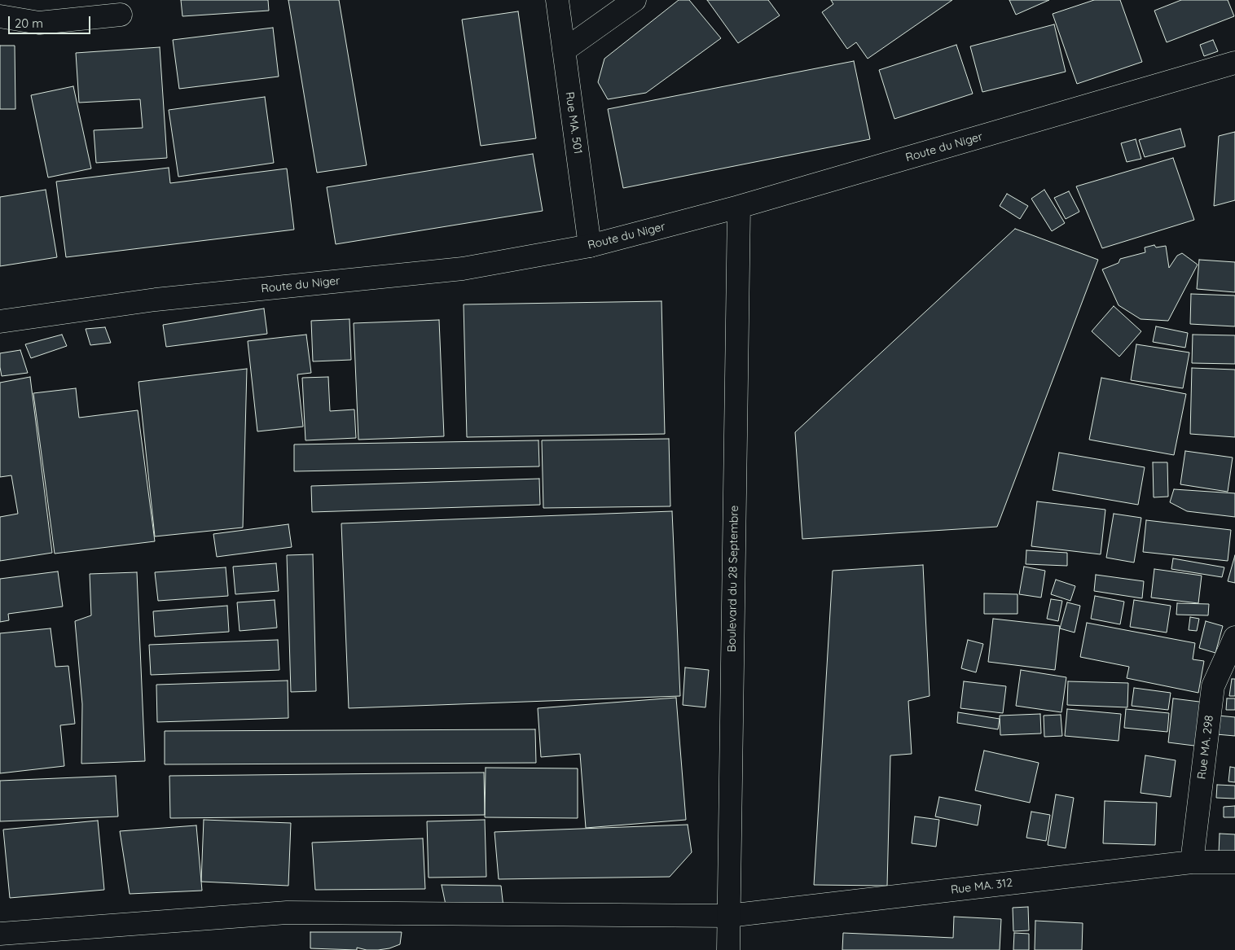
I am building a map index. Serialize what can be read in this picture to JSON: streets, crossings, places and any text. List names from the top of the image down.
{
  "streets": {
    "main road": [
      "Rue MA. 501",
      "Route du Niger",
      "Boulevard du 28 Septembre",
      "Rue MA. 298",
      "Rue MA. 312"
    ]
  },
  "crossings": [
    ["Rue MA. 501", "Route du Niger"],
    ["Route du Niger", "Boulevard du 28 Septembre"],
    ["Boulevard du 28 Septembre", "Rue MA. 312"],
    ["Rue MA. 298", "Rue MA. 312"]
  ],
  "scale_bar": "20 m"
}
